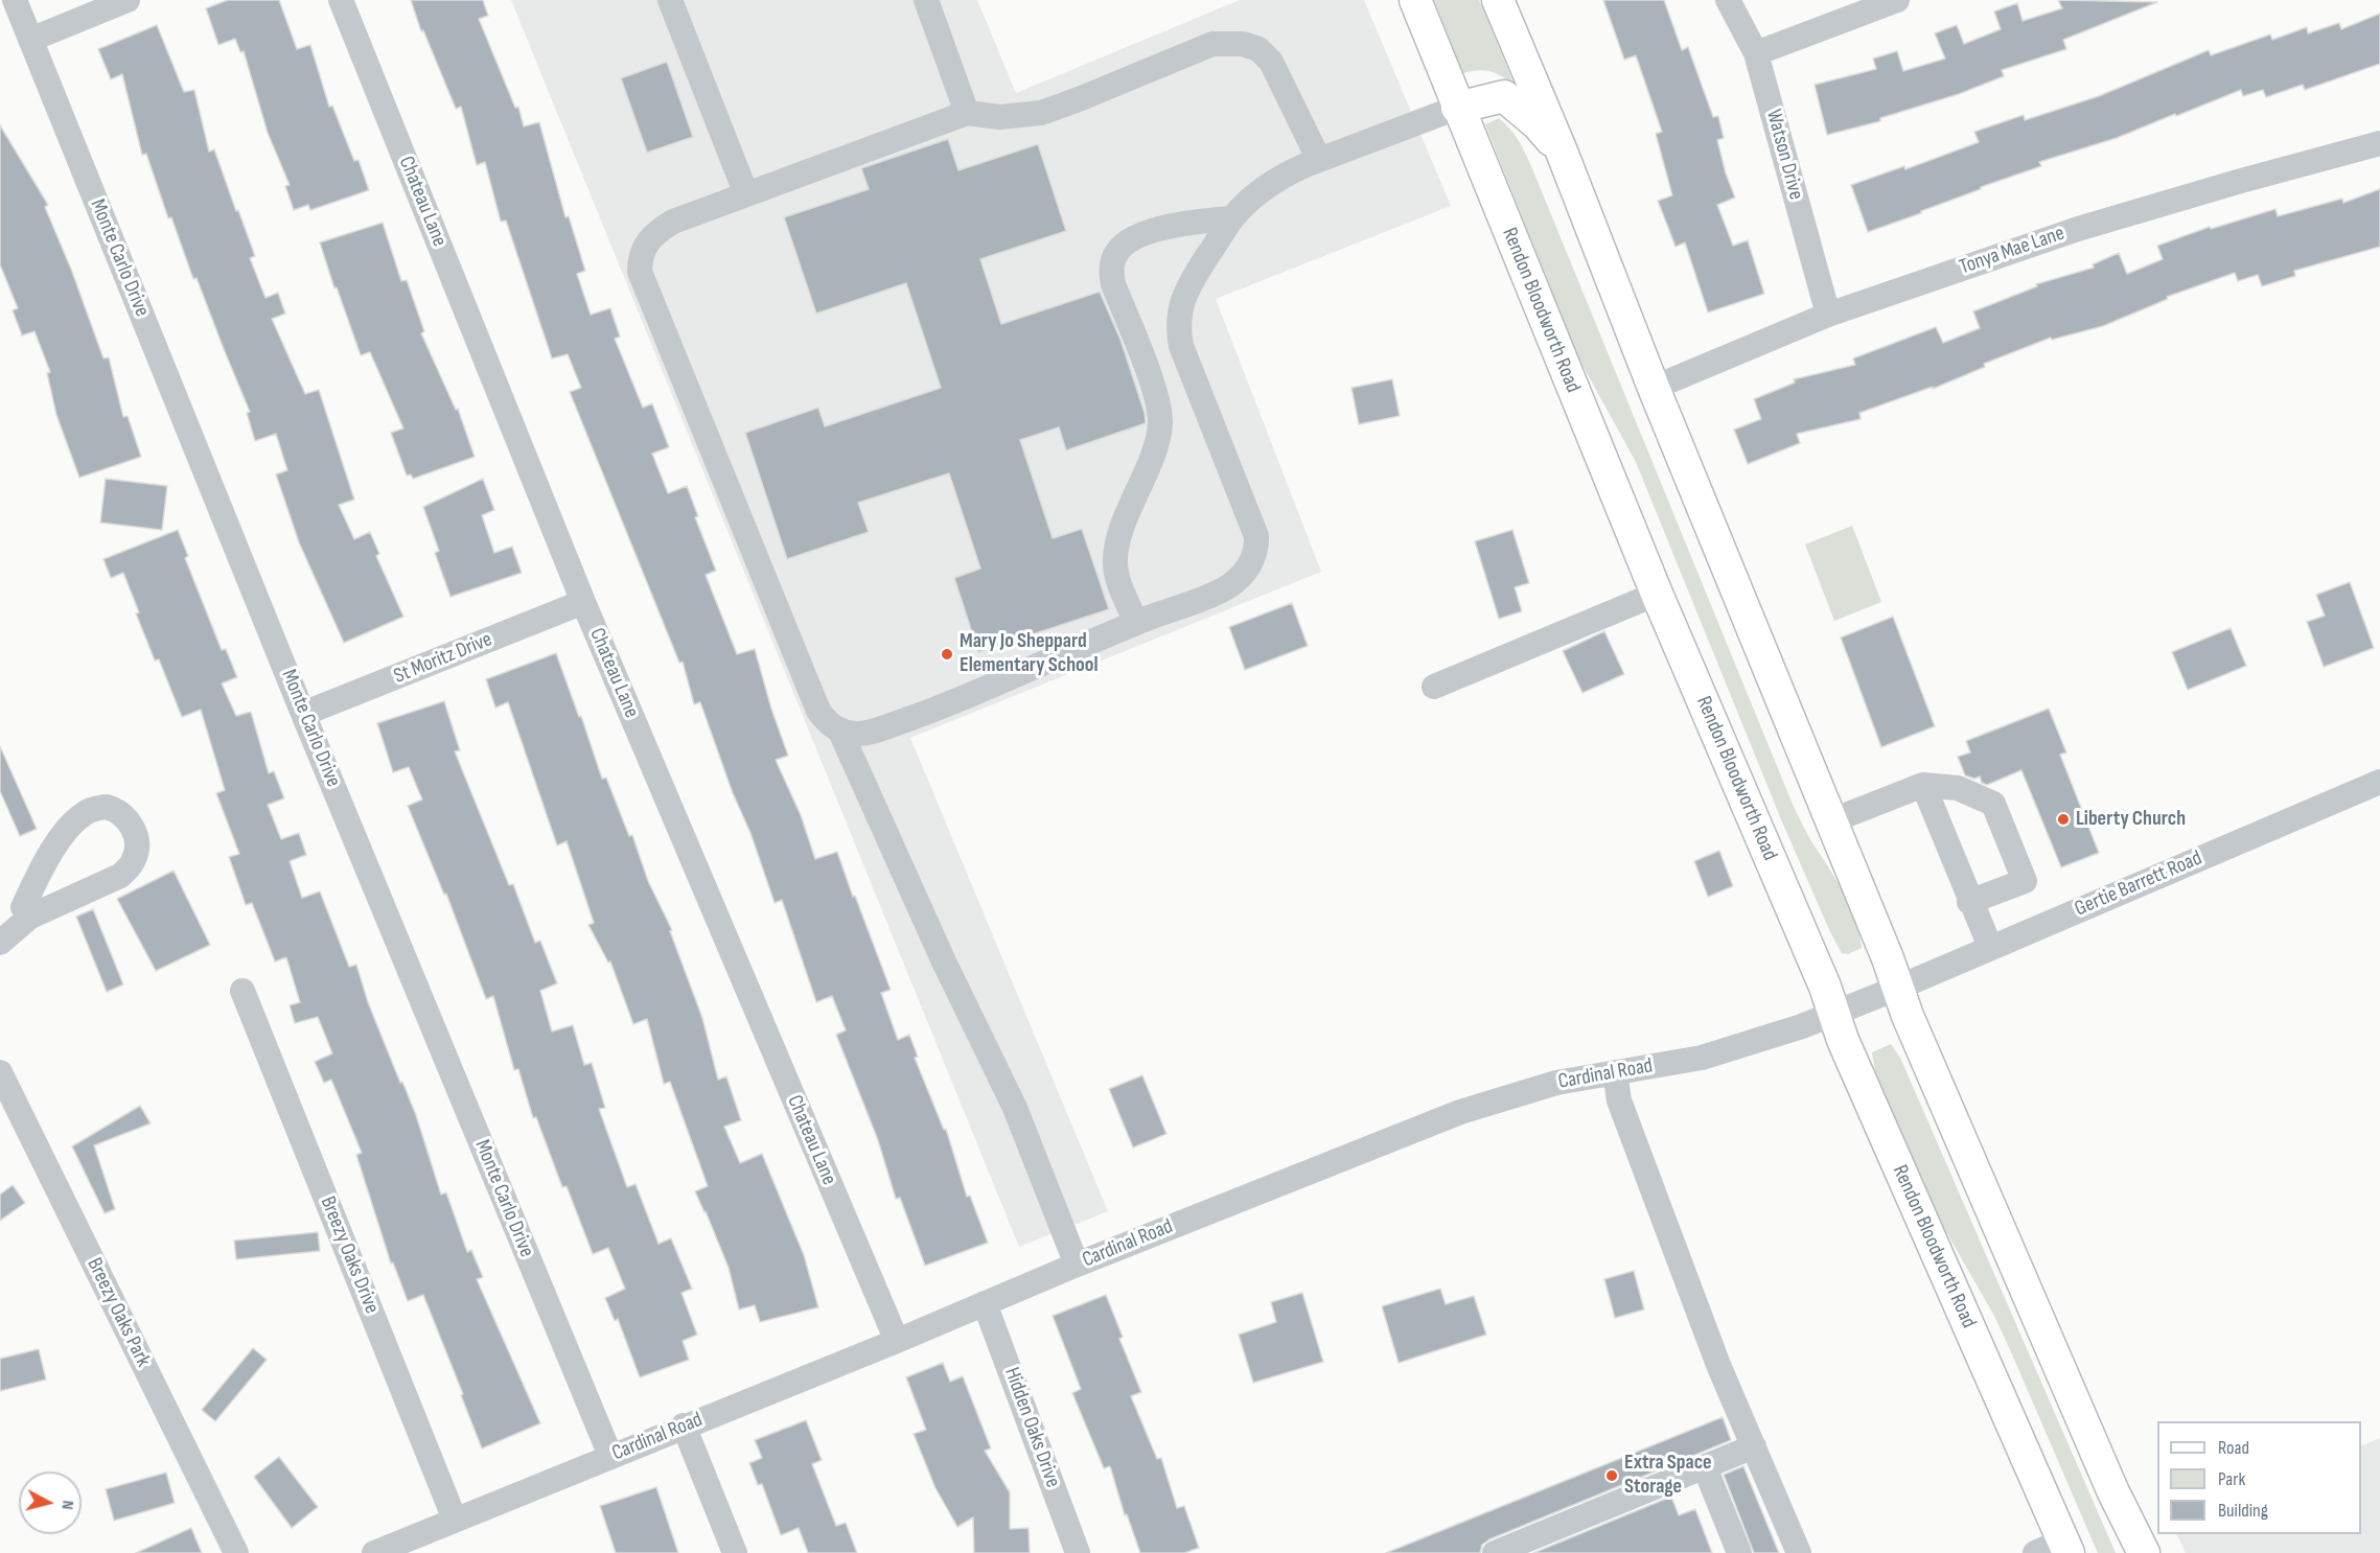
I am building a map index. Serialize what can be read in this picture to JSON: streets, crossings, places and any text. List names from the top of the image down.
{
  "streets": {
    "main road": ["Rendon Bloodworth Road"],
    "street": [
      "Watson Drive",
      "Chateau Lane",
      "Tonya Mae Lane",
      "Monte Carlo Drive",
      "St Moritz Drive",
      "Gertie Barrett Road",
      "Cardinal Road",
      "Breezy Oaks Drive",
      "Breezy Oaks Park",
      "Hidden Oaks Drive"
    ]
  },
  "crossings": [
    ["Watson Drive", "Tonya Mae Lane"],
    ["Chateau Lane", "St Moritz Drive"],
    ["Chateau Lane", "Cardinal Road"],
    ["Monte Carlo Drive", "St Moritz Drive"],
    ["Monte Carlo Drive", "Cardinal Road"],
    ["Rendon Bloodworth Road", "Cardinal Road"],
    ["Gertie Barrett Road", "Cardinal Road"],
    ["Cardinal Road", "Breezy Oaks Drive"],
    ["Cardinal Road", "Hidden Oaks Drive"]
  ],
  "places": ["Mary Jo Sheppard Elementary School", "Liberty Church", "Extra Space Storage"],
  "legend": ["Road", "Park", "Building"],
  "north": "right"
}
